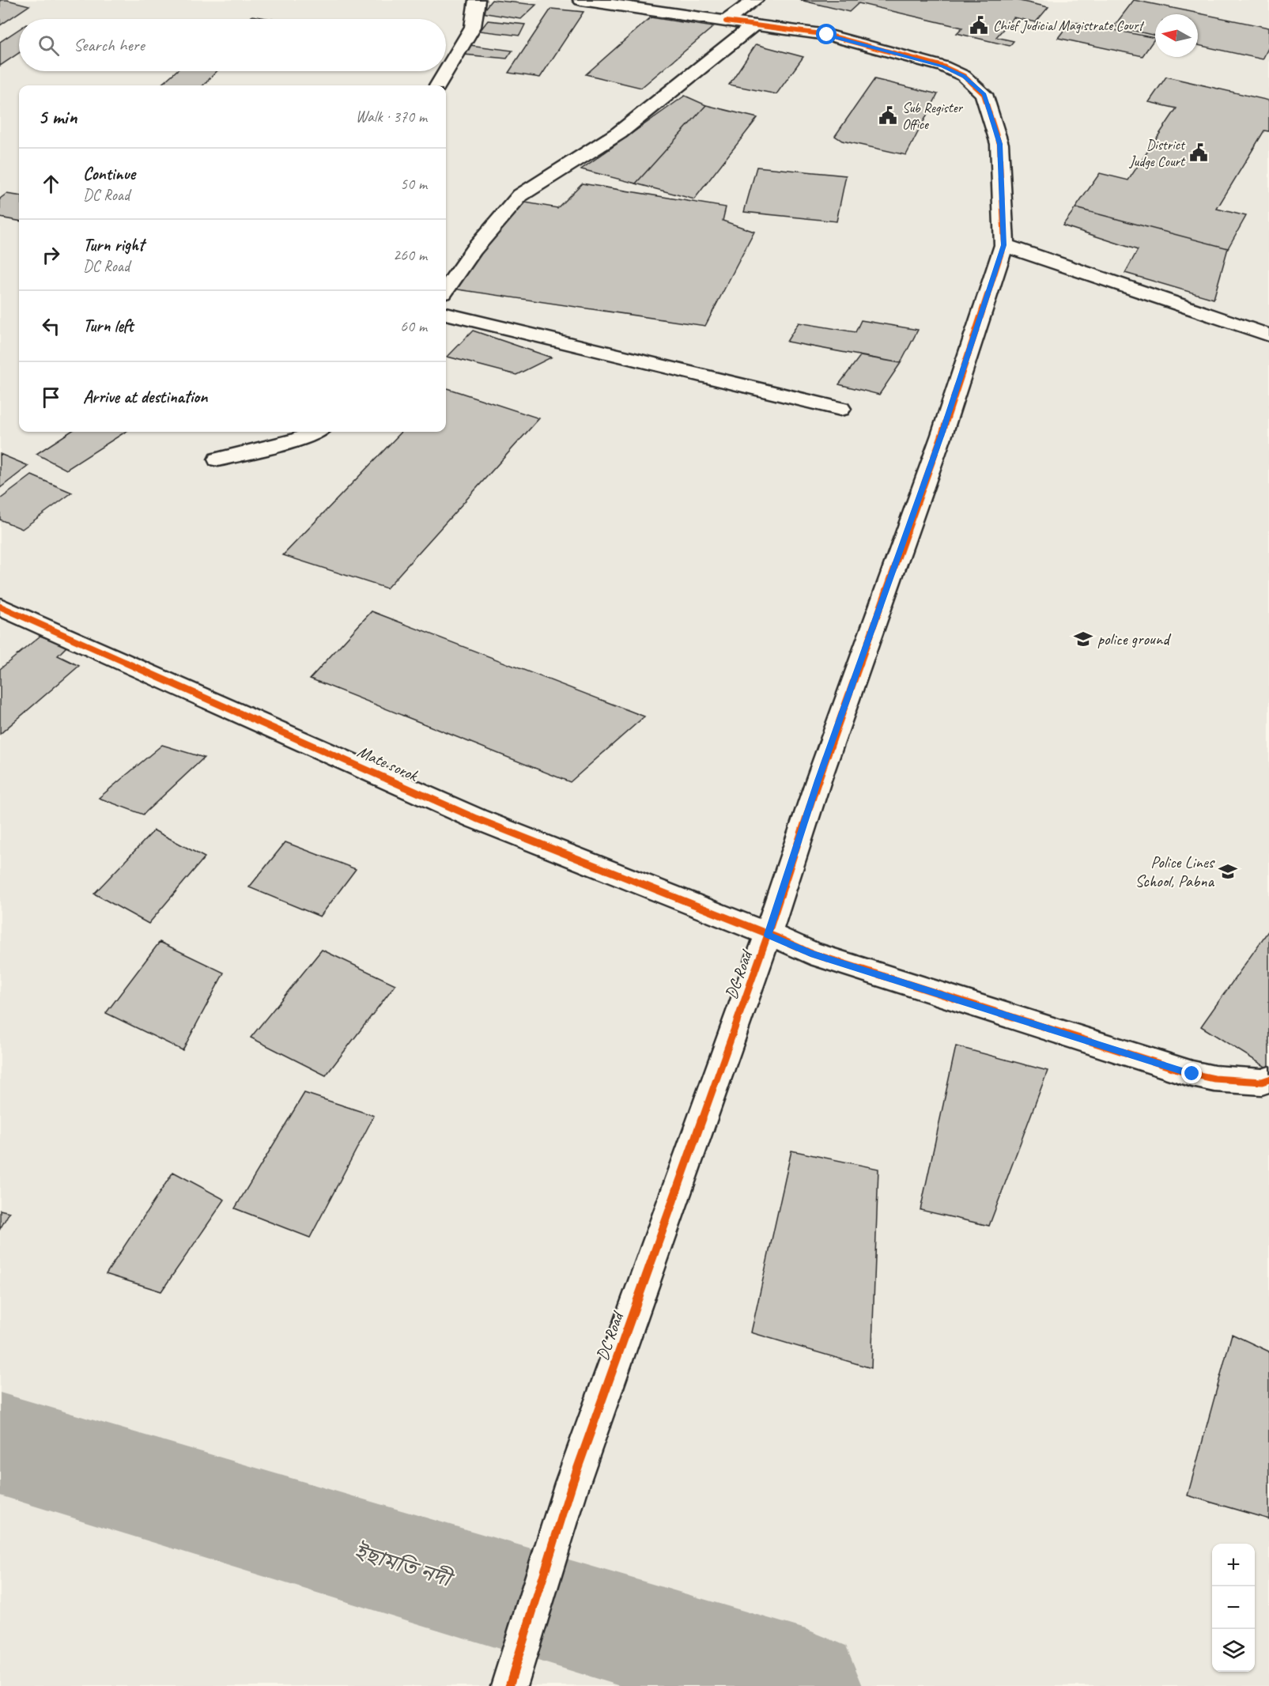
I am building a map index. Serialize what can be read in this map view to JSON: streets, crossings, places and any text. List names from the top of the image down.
{
  "streets": {
    "main road": ["Mate sorok", "DC Road"]
  },
  "crossings": [
    ["Mate sorok", "DC Road"]
  ],
  "water": ["ইছামতি নদী"],
  "places": {
    "public building": ["Chief Judicial Magistrate Court", "Sub Register Office", "District Judge Court"],
    "school or university": ["police ground", "Police Lines School, Pabna"]
  },
  "north": "left",
  "page": {
    "search": "Search here",
    "heading": ["5 min", "Walk · 370 m"],
    "list": [
      ["Continue", "DC Road", "50 m"],
      ["Turn right", "DC Road", "260 m"],
      ["Turn left", "60 m"],
      "Arrive at destination"
    ],
    "map_buttons": ["+", "−"]
  }
}
